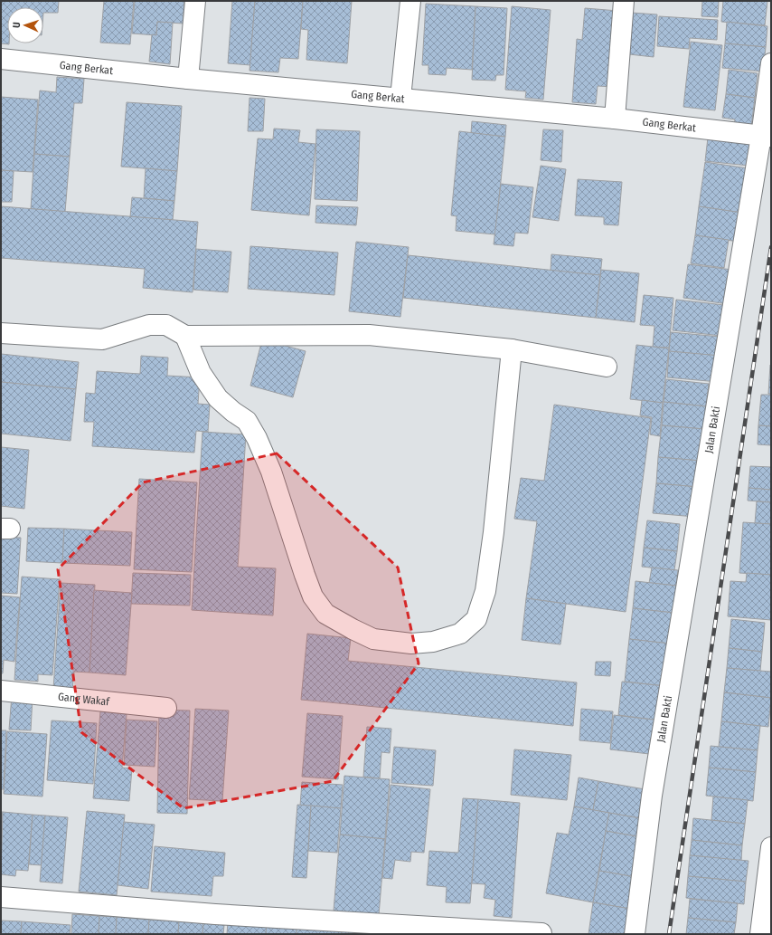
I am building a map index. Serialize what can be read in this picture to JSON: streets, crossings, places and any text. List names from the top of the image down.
{
  "streets": {
    "street": ["Gang Berkat", "Jalan Bakti", "Gang Wakaf"]
  },
  "crossings": [
    ["Gang Berkat", "Jalan Bakti"]
  ],
  "north": "left"
}
